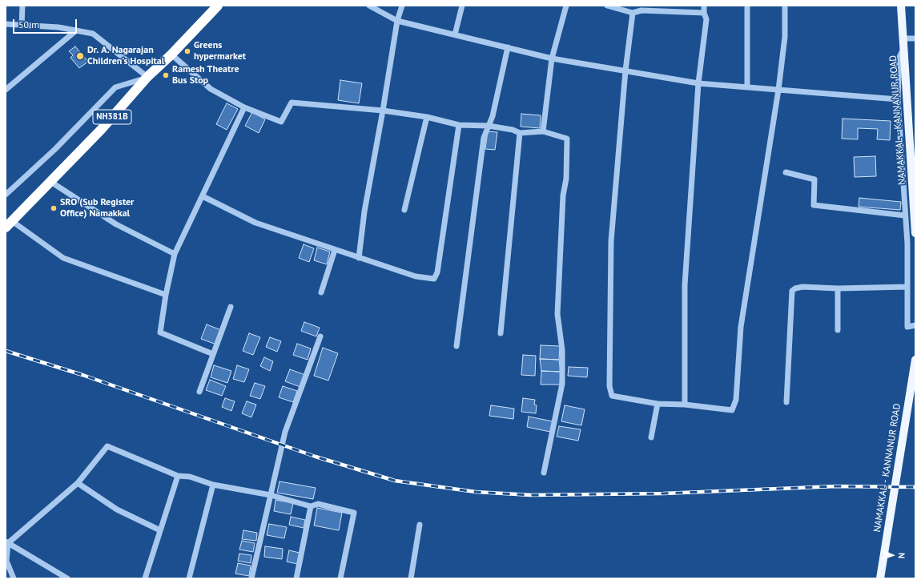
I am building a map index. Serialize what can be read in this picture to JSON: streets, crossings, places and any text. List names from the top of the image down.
{
  "streets": {
    "highway": ["NH381B"],
    "main road": ["NAMAKKAL - KANNANUR ROAD"]
  },
  "places": [
    "Greens hypermarket",
    "Dr. A. Nagarajan Children's Hospital",
    "Ramesh Theatre Bus Stop",
    "SRO (Sub Register Office) Namakkal"
  ],
  "scale_bar": "50 m",
  "north": "right"
}
